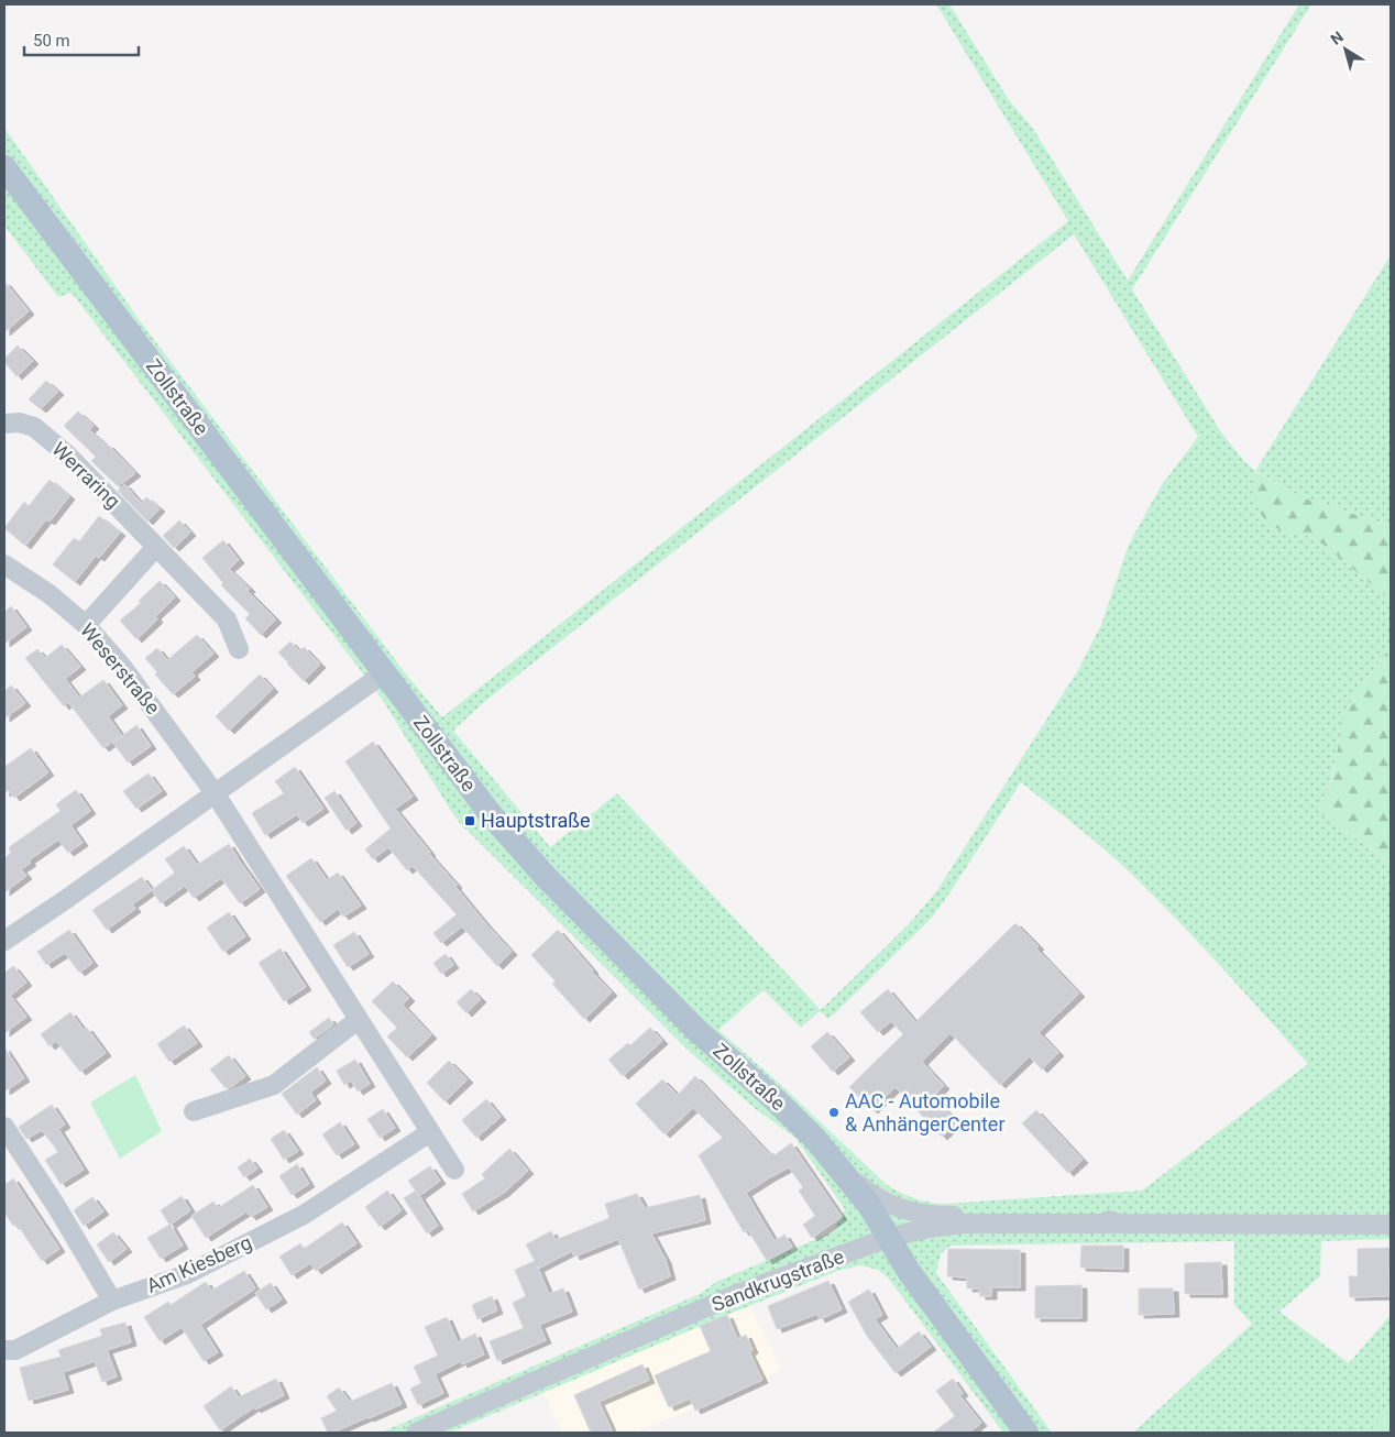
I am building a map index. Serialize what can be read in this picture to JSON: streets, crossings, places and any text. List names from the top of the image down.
{
  "streets": {
    "main road": ["Zollstraße"],
    "street": [
      "Werraring",
      "Weserstraße",
      "Am Kiesberg",
      "Sandkrugstraße"
    ]
  },
  "crossings": [
    ["Zollstraße", "Sandkrugstraße"]
  ],
  "places": {
    "transit": ["Hauptstraße"],
    "other": ["AAC - Automobile & AnhängerCenter"]
  },
  "scale_bar": "50 m",
  "north": "top left"
}
